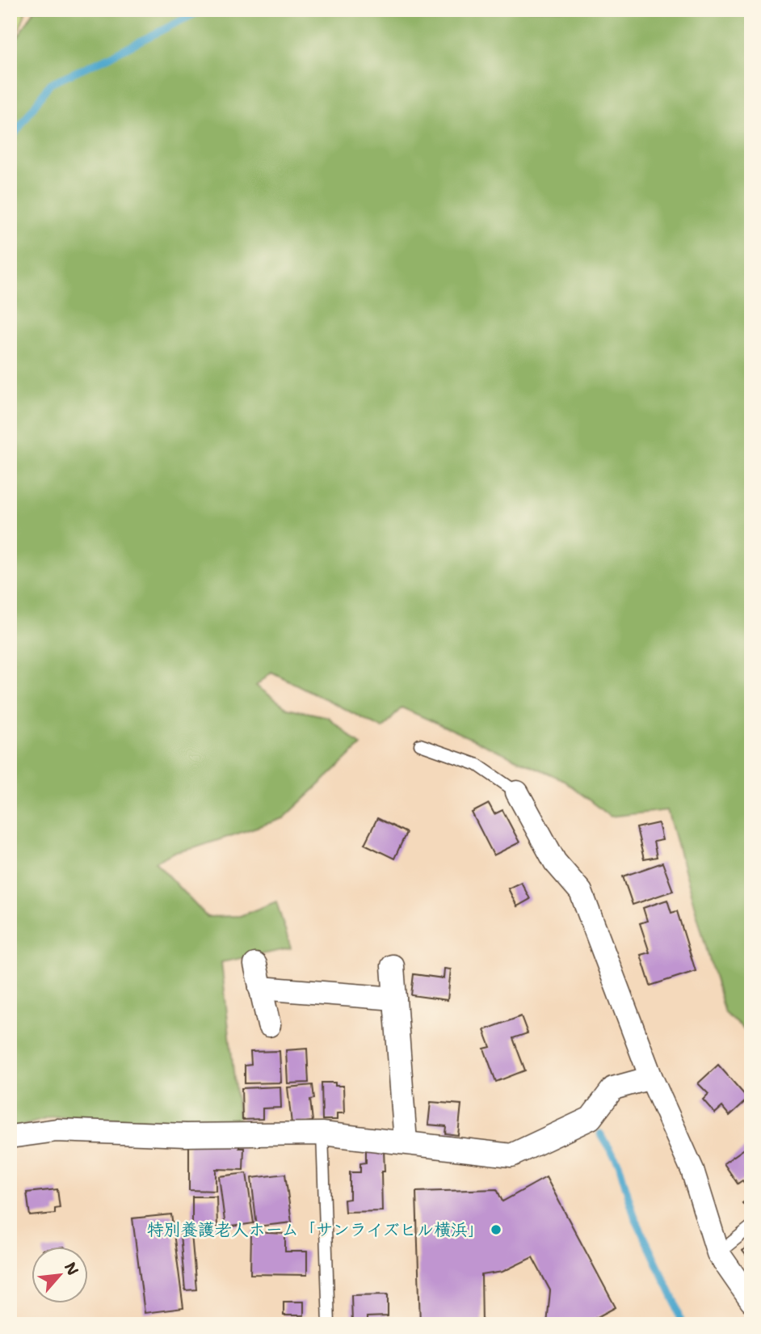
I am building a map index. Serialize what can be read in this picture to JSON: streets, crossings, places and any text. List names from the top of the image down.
{
  "places": ["特別養護老人ホーム「サンライズヒル横浜」"],
  "north": "top right"
}
